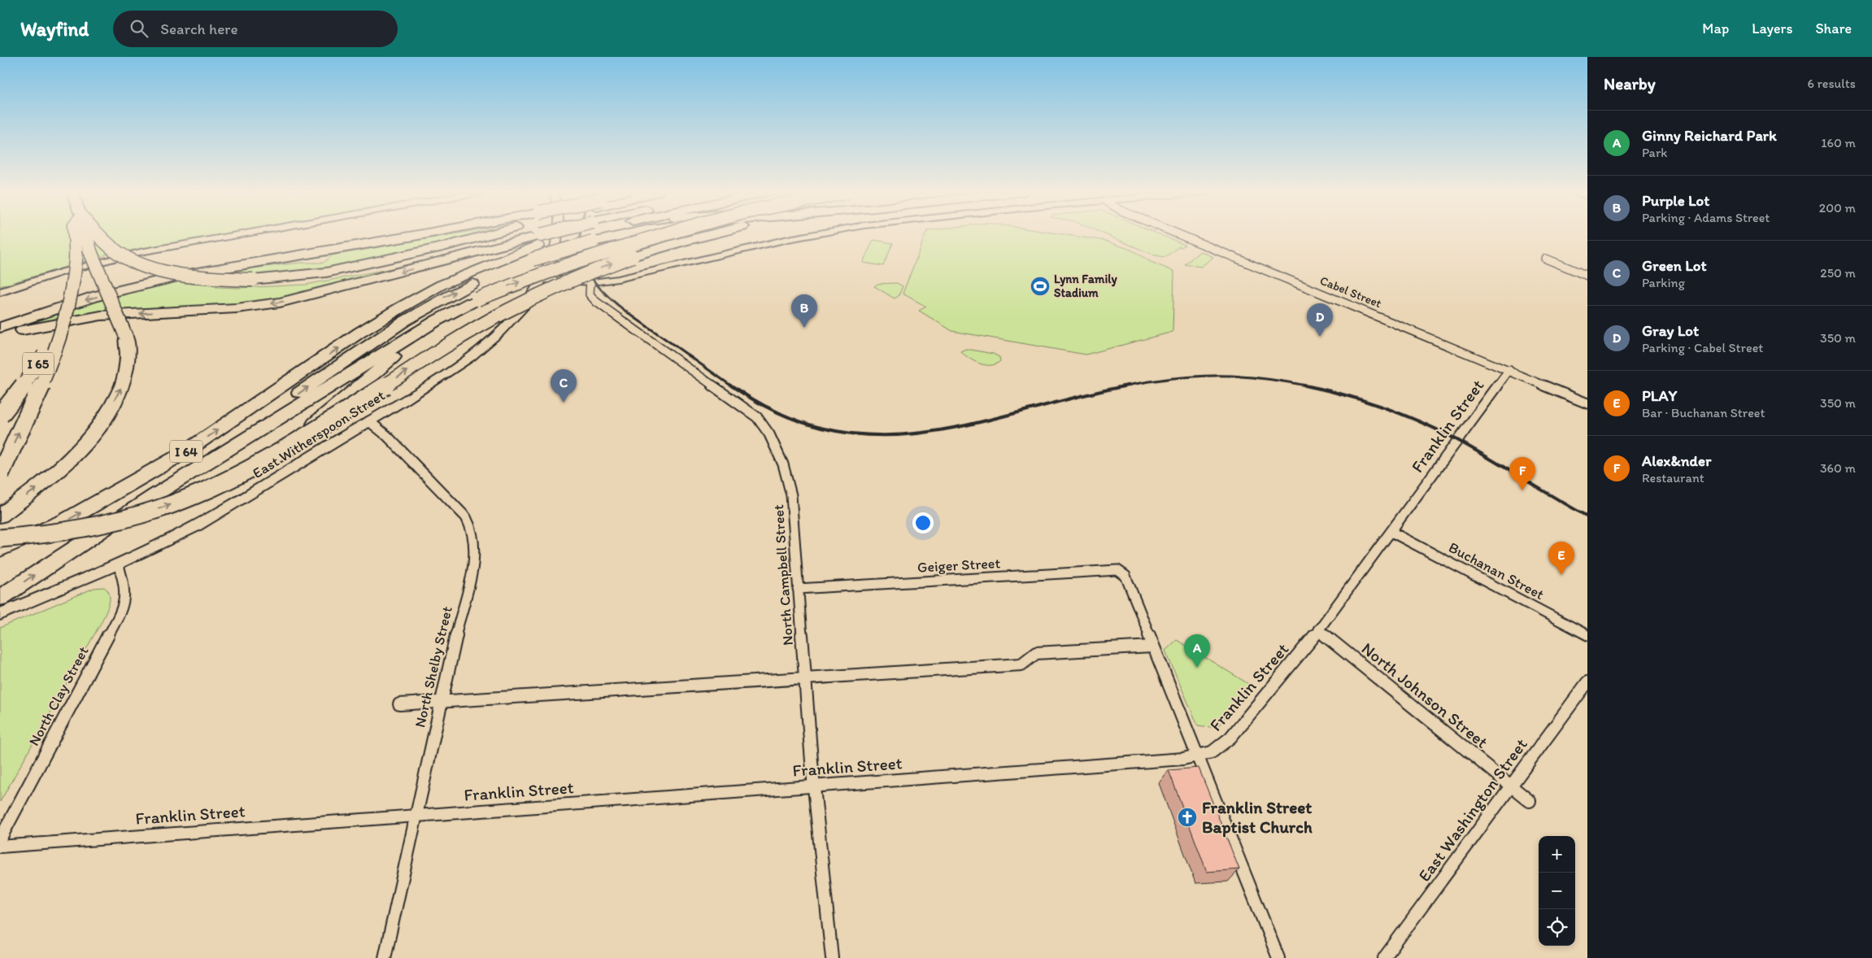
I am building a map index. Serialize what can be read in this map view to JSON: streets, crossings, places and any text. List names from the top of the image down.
{
  "streets": {
    "highway": ["I 65", "I 64"],
    "street": [
      "Cabel Street",
      "Franklin Street",
      "East Witherspoon Street",
      "Geiger Street",
      "Buchanan Street",
      "North Campbell Street",
      "North Shelby Street",
      "North Johnson Street",
      "North Clay Street",
      "East Washington Street"
    ]
  },
  "crossings": [
    ["Cabel Street", "Franklin Street"],
    ["Franklin Street", "Buchanan Street"],
    ["Franklin Street", "North Campbell Street"],
    ["Franklin Street", "North Shelby Street"],
    ["Franklin Street", "North Johnson Street"],
    ["East Witherspoon Street", "North Shelby Street"],
    ["East Witherspoon Street", "North Clay Street"],
    ["Geiger Street", "North Campbell Street"],
    ["North Johnson Street", "East Washington Street"]
  ],
  "places": {
    "sports": ["Lynn Family Stadium"],
    "church": ["Franklin Street Baptist Church"]
  },
  "page": {
    "header": "Wayfind",
    "search": "Search here",
    "nav": ["Map", "Layers", "Share"],
    "heading": ["Nearby", "6 results"],
    "list": [
      {
        "mark": "A",
        "name": "Ginny Reichard Park",
        "note": "Park",
        "value": "160 m"
      },
      {
        "mark": "B",
        "name": "Purple Lot",
        "note": "Parking · Adams Street",
        "value": "200 m"
      },
      {
        "mark": "C",
        "name": "Green Lot",
        "note": "Parking",
        "value": "250 m"
      },
      {
        "mark": "D",
        "name": "Gray Lot",
        "note": "Parking · Cabel Street",
        "value": "350 m"
      },
      {
        "mark": "E",
        "name": "PLAY",
        "note": "Bar · Buchanan Street",
        "value": "350 m"
      },
      {
        "mark": "F",
        "name": "Alex&nder",
        "note": "Restaurant",
        "value": "360 m"
      }
    ],
    "pins": [
      "B",
      "D",
      "C",
      "F",
      "E",
      "A"
    ],
    "map_buttons": ["+", "−"]
  }
}
